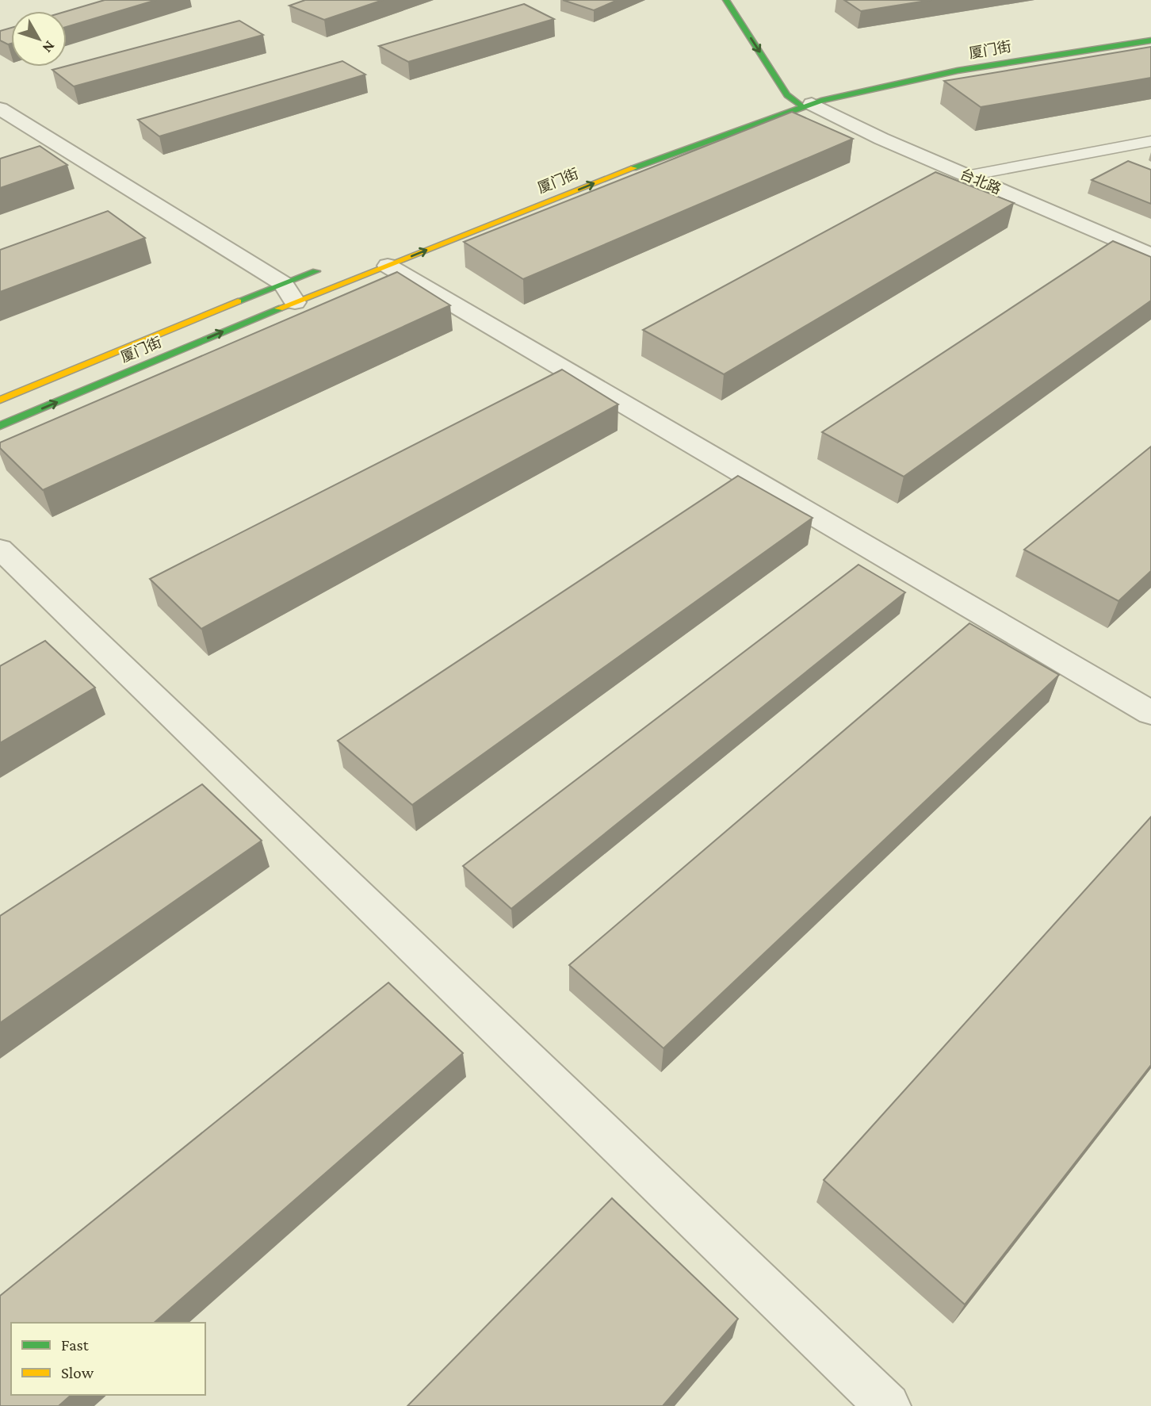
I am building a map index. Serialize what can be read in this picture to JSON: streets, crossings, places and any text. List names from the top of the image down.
{
  "streets": {
    "main road": ["厦门街"],
    "street": ["台北路"]
  },
  "crossings": [
    ["厦门街", "台北路"]
  ],
  "legend": ["Fast", "Slow"],
  "north": "bottom right"
}
